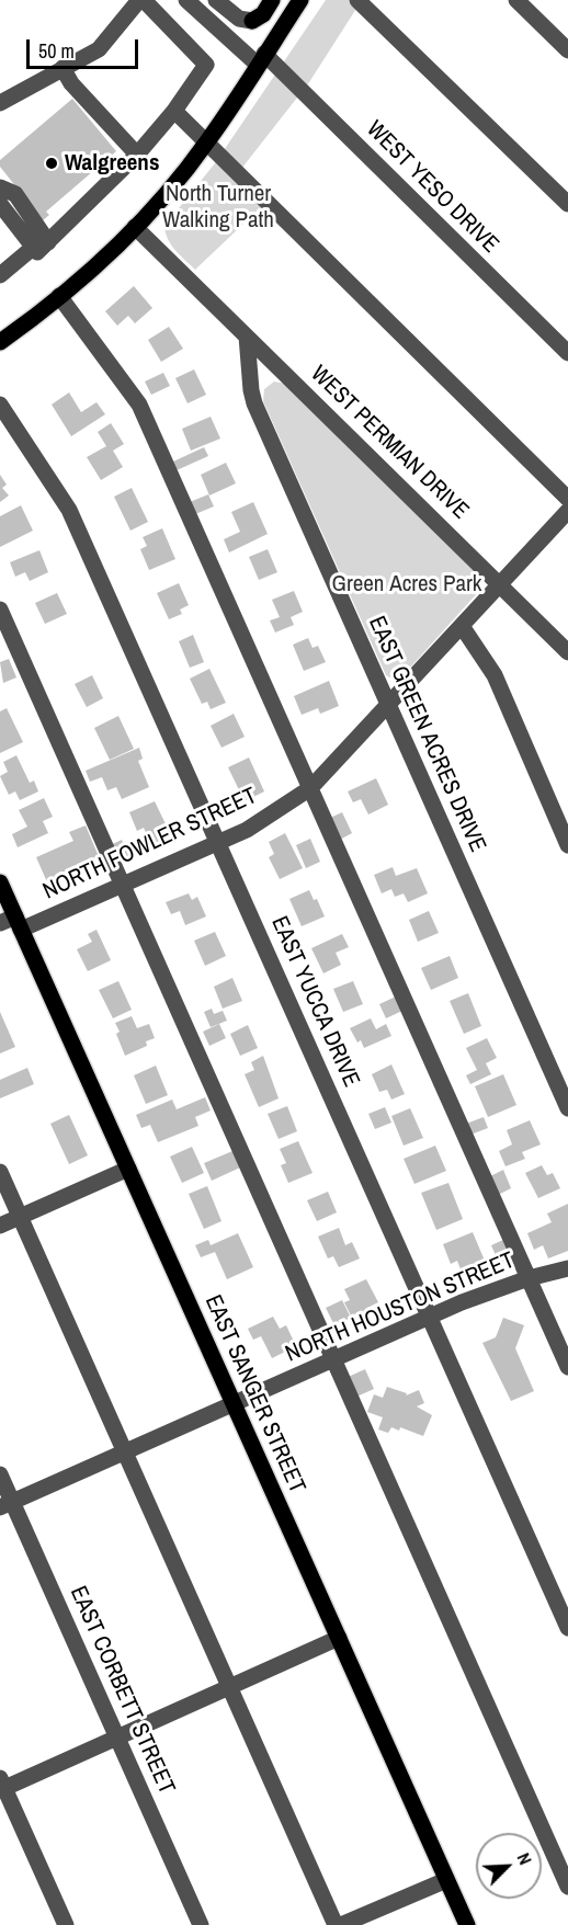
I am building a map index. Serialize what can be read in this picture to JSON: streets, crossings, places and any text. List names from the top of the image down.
{
  "streets": {
    "main road": ["EAST SANGER STREET"],
    "street": [
      "WEST YESO DRIVE",
      "WEST PERMIAN DRIVE",
      "EAST GREEN ACRES DRIVE",
      "NORTH FOWLER STREET",
      "EAST YUCCA DRIVE",
      "NORTH HOUSTON STREET",
      "EAST CORBETT STREET"
    ]
  },
  "crossings": [
    ["WEST PERMIAN DRIVE", "EAST GREEN ACRES DRIVE"],
    ["WEST PERMIAN DRIVE", "NORTH FOWLER STREET"],
    ["EAST GREEN ACRES DRIVE", "NORTH FOWLER STREET"],
    ["NORTH FOWLER STREET", "EAST YUCCA DRIVE"],
    ["NORTH FOWLER STREET", "EAST SANGER STREET"],
    ["EAST YUCCA DRIVE", "NORTH HOUSTON STREET"],
    ["NORTH HOUSTON STREET", "EAST SANGER STREET"],
    ["NORTH HOUSTON STREET", "EAST CORBETT STREET"]
  ],
  "parks": ["North Turner Walking Path", "Green Acres Park"],
  "places": ["Walgreens"],
  "scale_bar": "50 m",
  "north": "top right"
}
